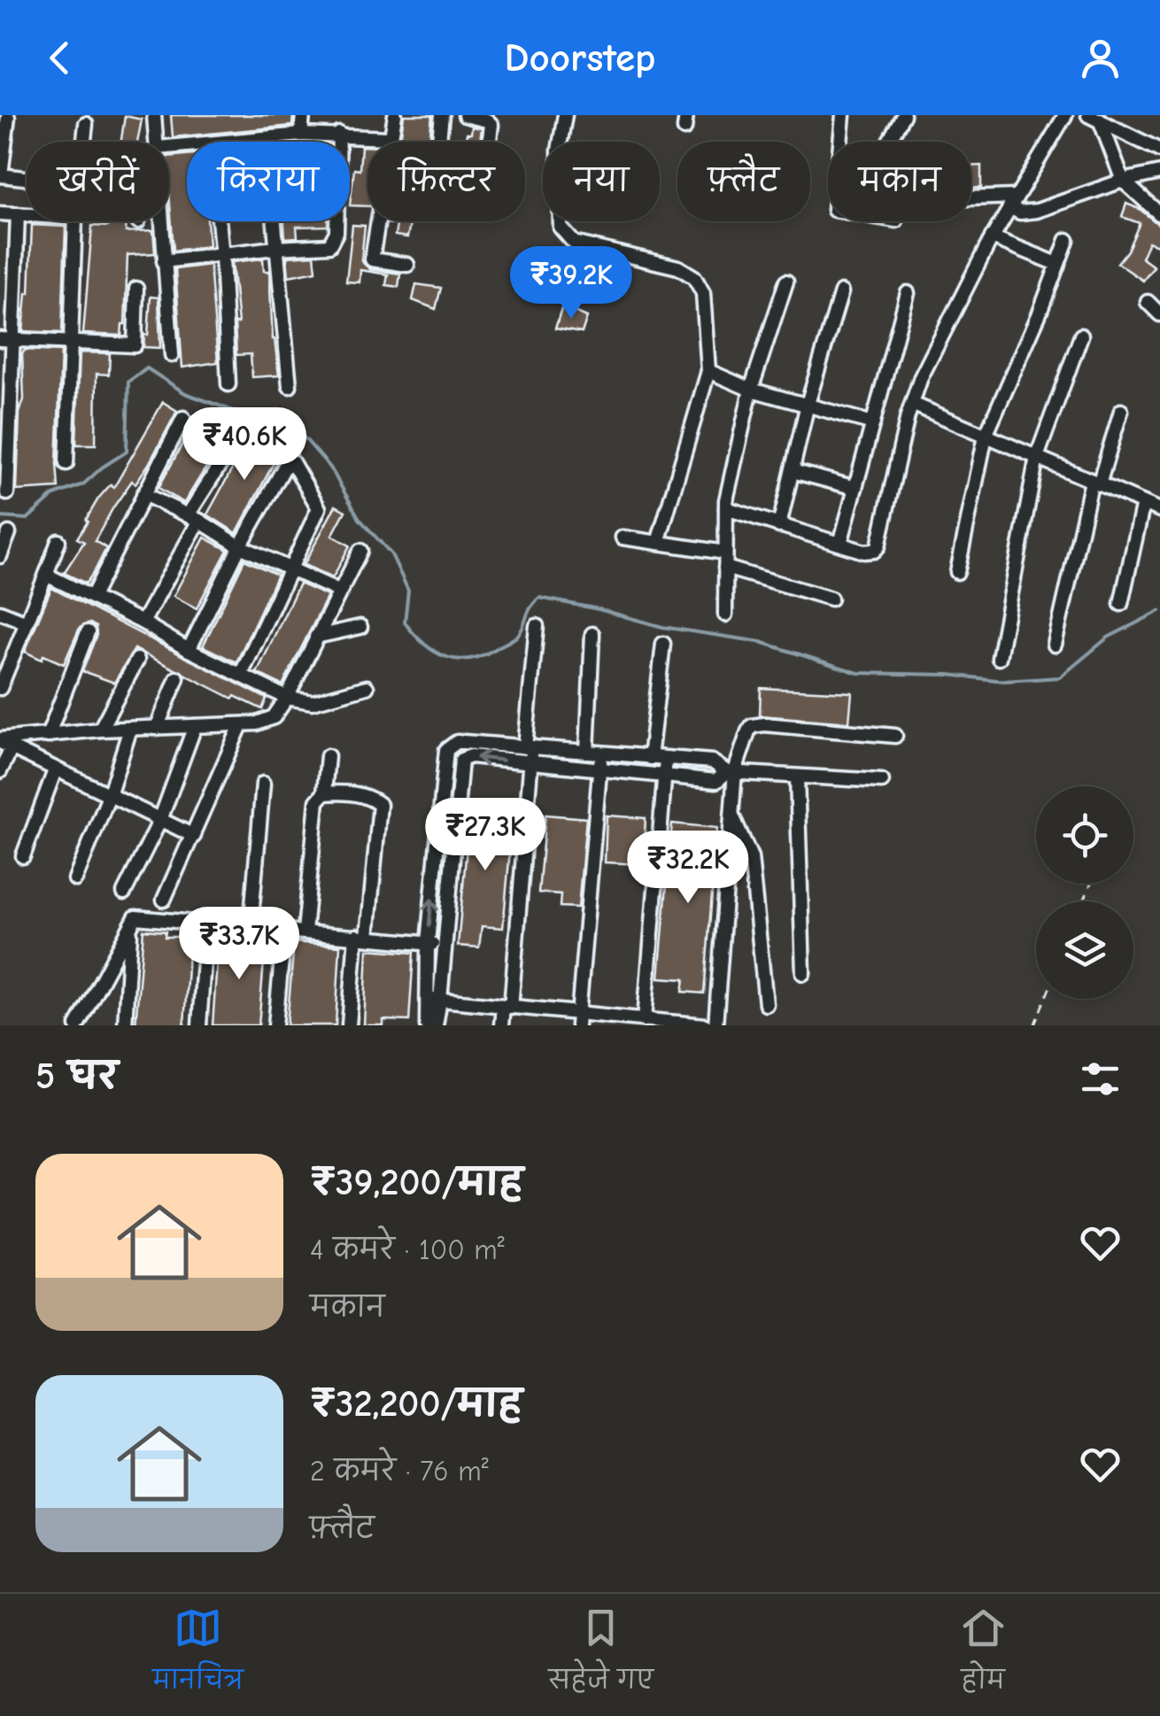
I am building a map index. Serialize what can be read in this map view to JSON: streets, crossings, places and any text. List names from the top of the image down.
{
  "page": {
    "header": "Doorstep",
    "chip": [
      "खरीदें",
      "किराया",
      "फ़िल्टर",
      "नया",
      "फ़्लैट",
      "मकान"
    ],
    "price": [
      "₹39.2K",
      "₹40.6K",
      "₹27.3K",
      "₹32.2K",
      "₹33.7K"
    ],
    "heading": "5 घर",
    "list": [
      {
        "name": "₹39,200/माह",
        "note": "4 कमरे · 100 m² · मकान"
      },
      {
        "name": "₹32,200/माह",
        "note": "2 कमरे · 76 m² · फ़्लैट"
      }
    ],
    "tabs": ["मानचित्र", "सहेजे गए", "होम"]
  }
}
